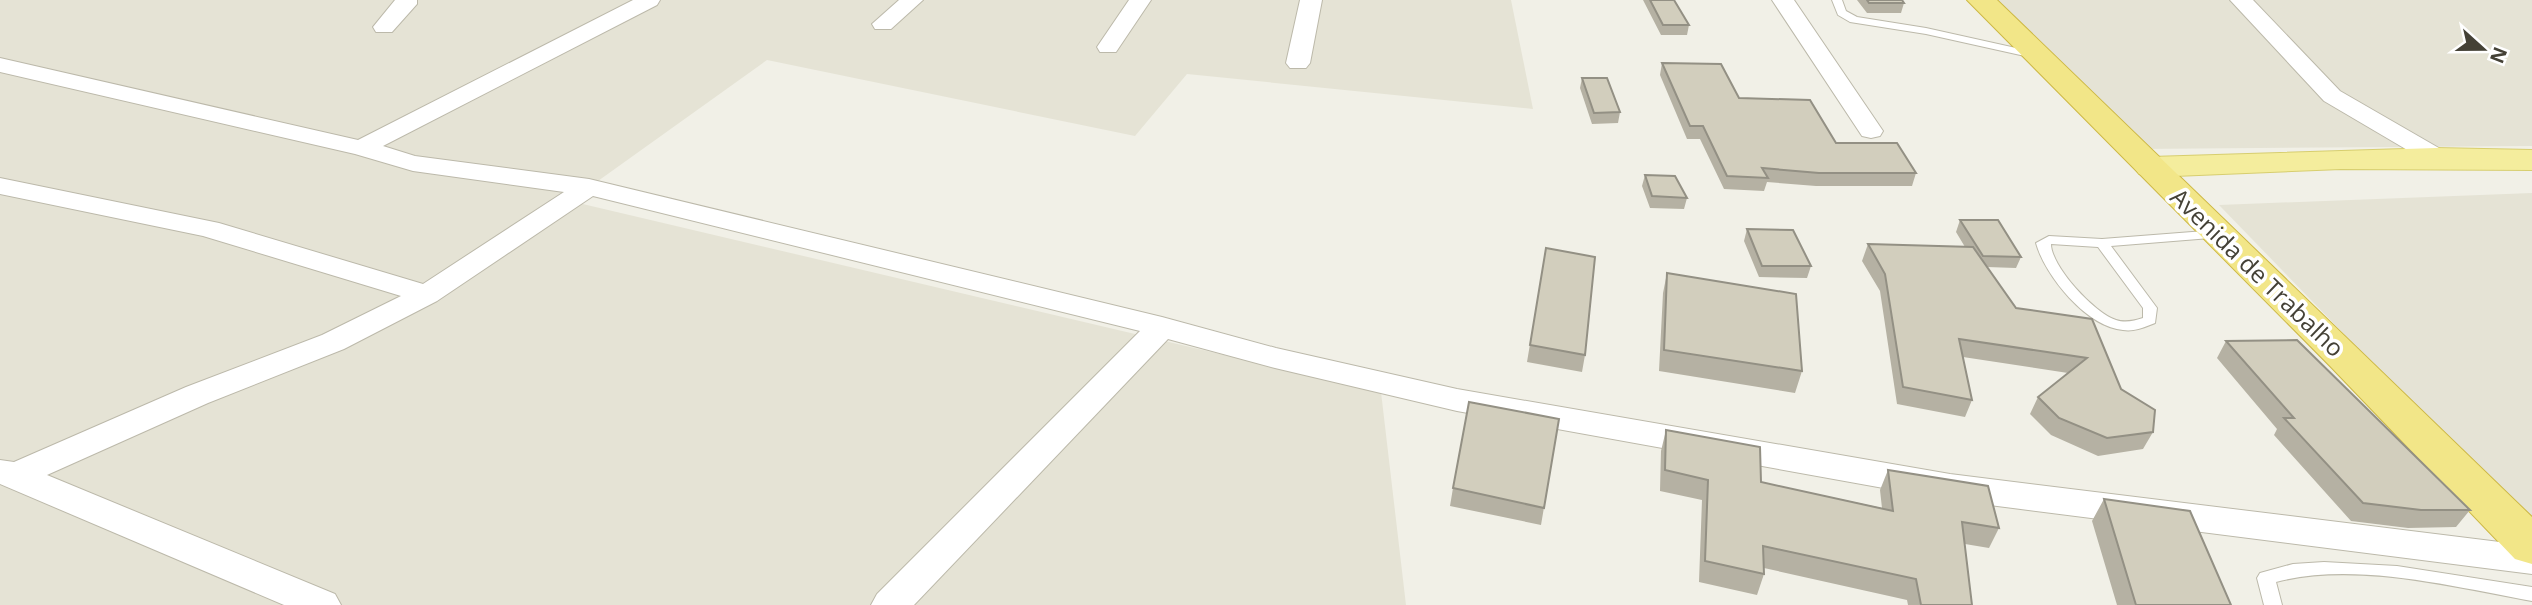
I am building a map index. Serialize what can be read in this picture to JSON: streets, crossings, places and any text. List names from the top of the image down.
{
  "streets": {
    "highway": ["Avenida de Trabalho"]
  },
  "north": "right"
}
